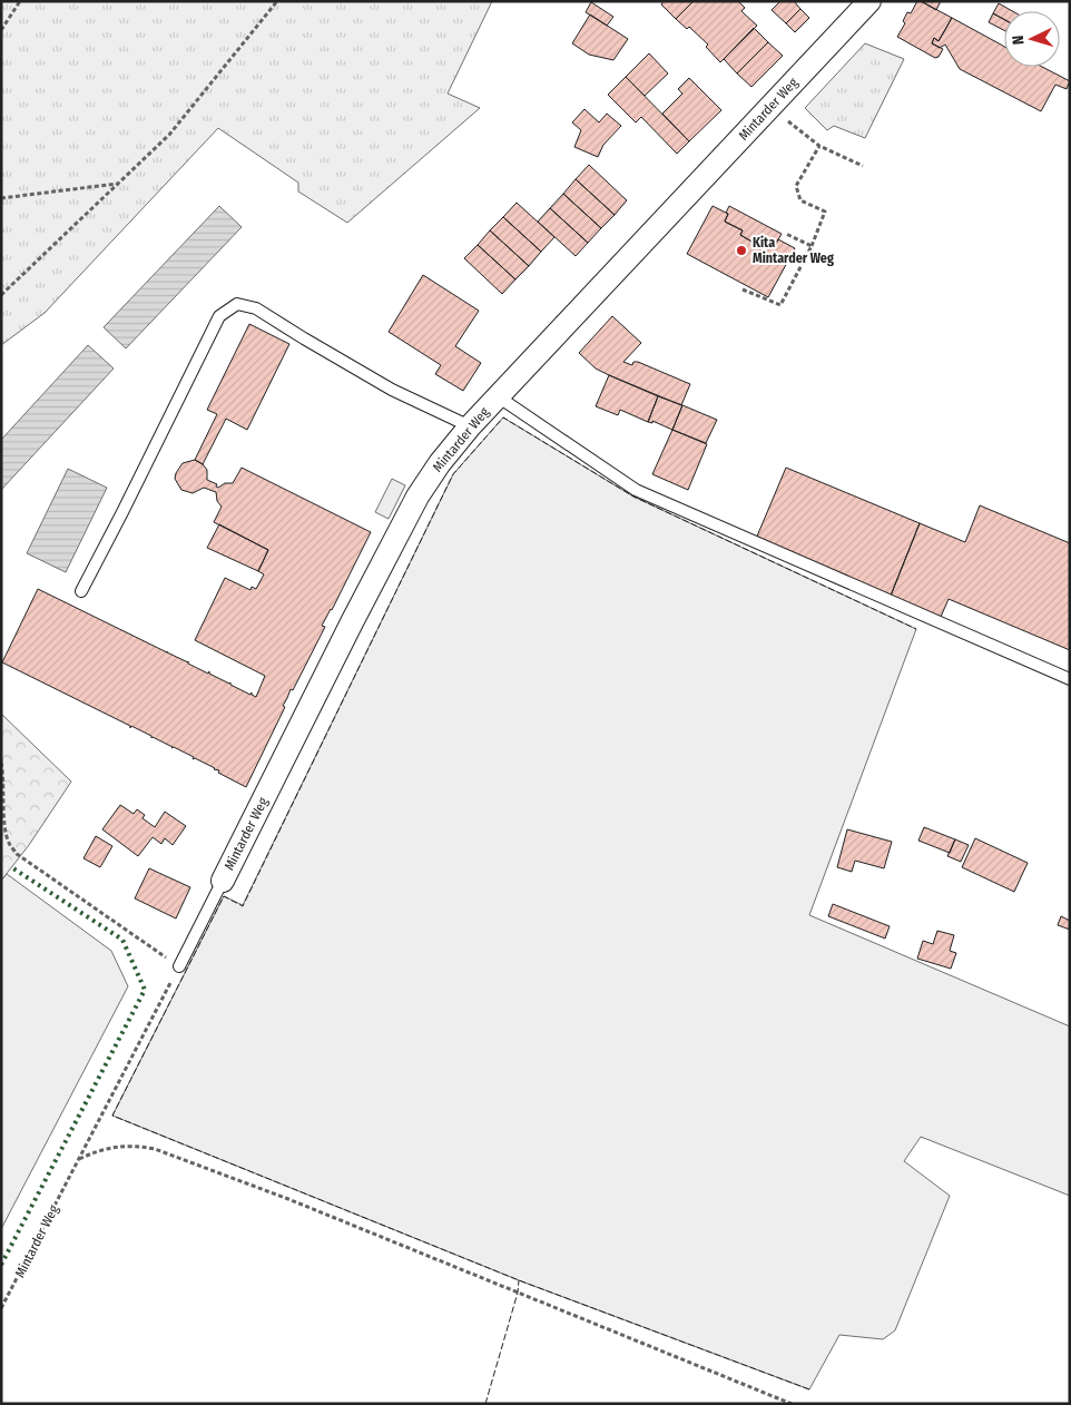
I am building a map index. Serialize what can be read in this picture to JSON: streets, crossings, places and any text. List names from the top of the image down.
{
  "streets": {
    "street": ["Mintarder Weg"]
  },
  "places": ["Kita Mintarder Weg"],
  "north": "left"
}
